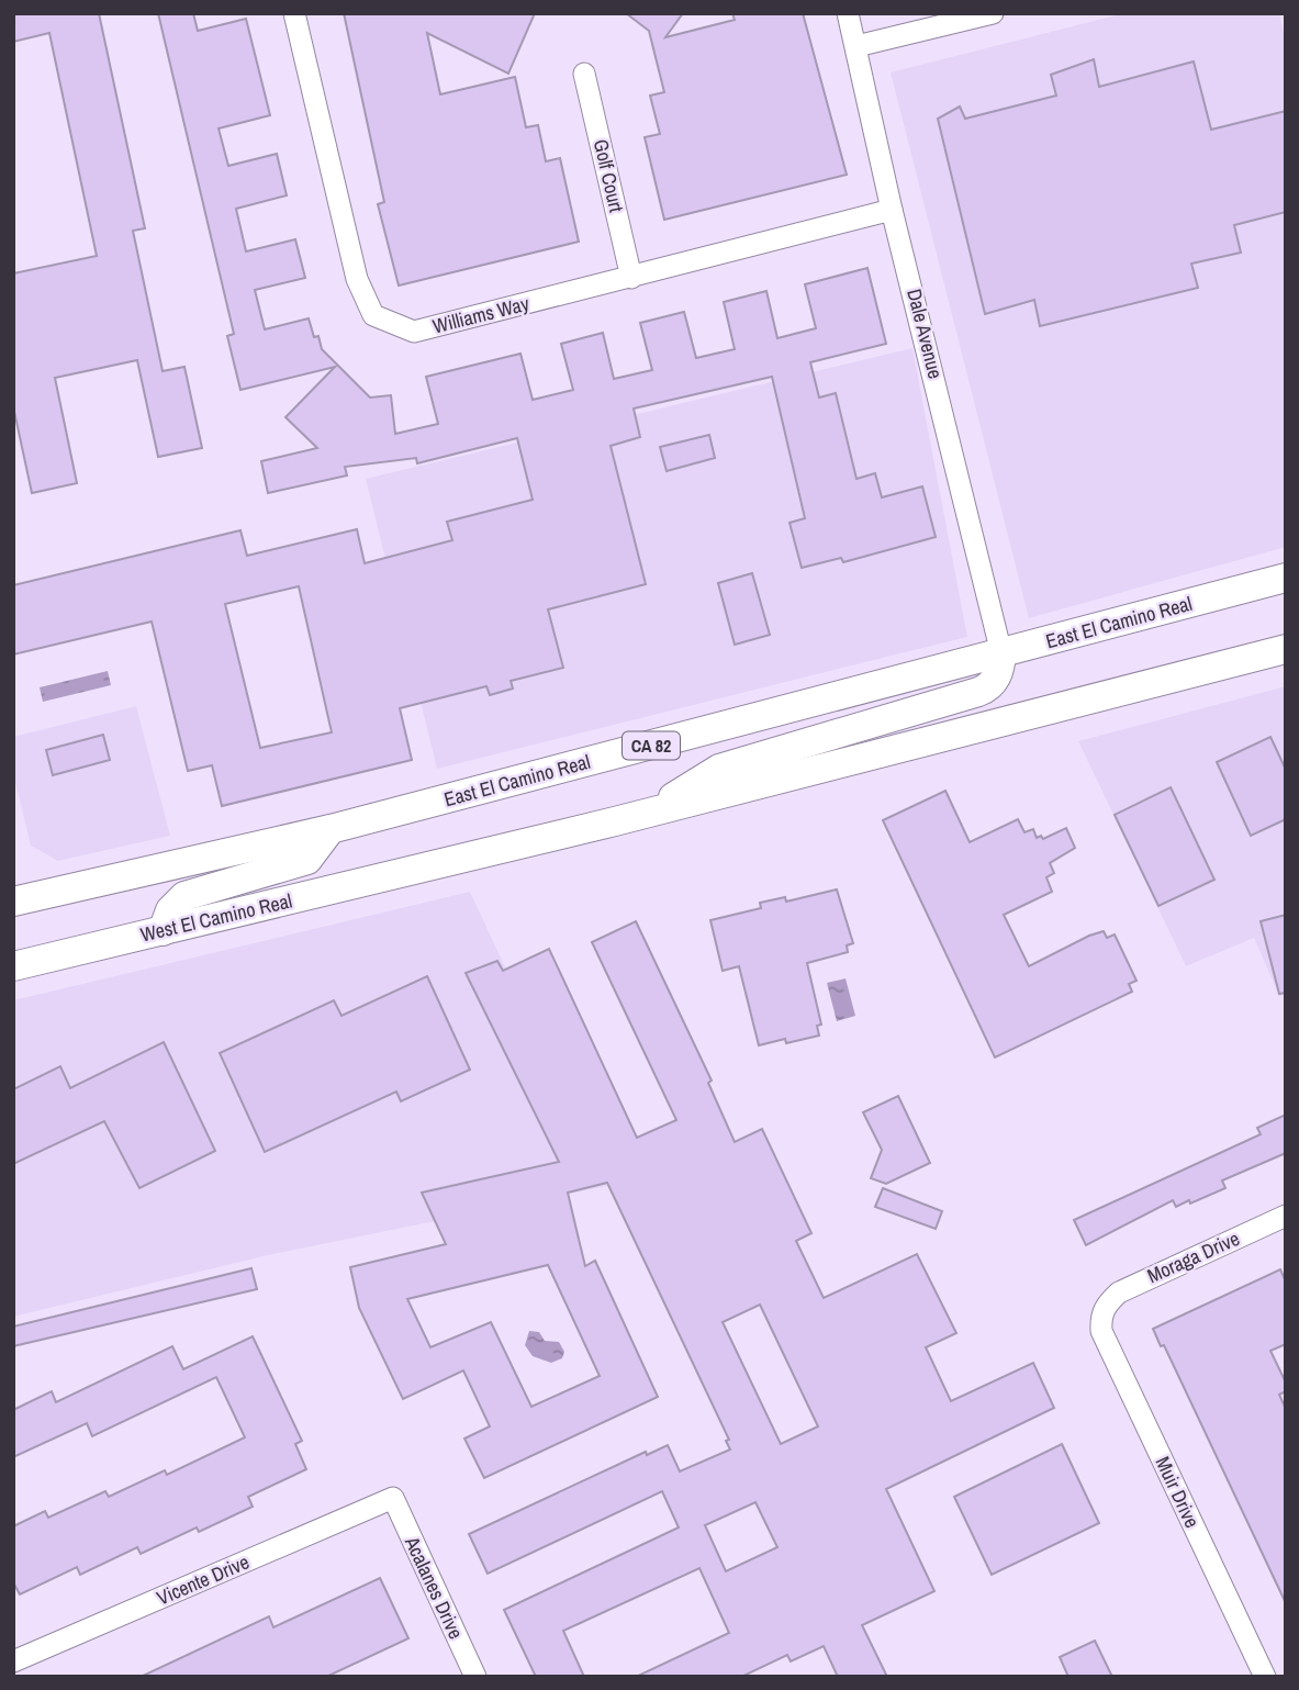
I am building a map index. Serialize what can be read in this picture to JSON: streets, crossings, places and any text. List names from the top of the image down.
{
  "streets": {
    "main road": ["East El Camino Real", "CA 82", "West El Camino Real"],
    "street": [
      "Golf Court",
      "Williams Way",
      "Dale Avenue",
      "Moraga Drive",
      "Muir Drive",
      "Vicente Drive",
      "Acalanes Drive"
    ]
  },
  "crossings": [
    ["Golf Court", "Williams Way"],
    ["Williams Way", "Dale Avenue"],
    ["Dale Avenue", "East El Camino Real"],
    ["Moraga Drive", "Muir Drive"],
    ["Vicente Drive", "Acalanes Drive"]
  ]
}
